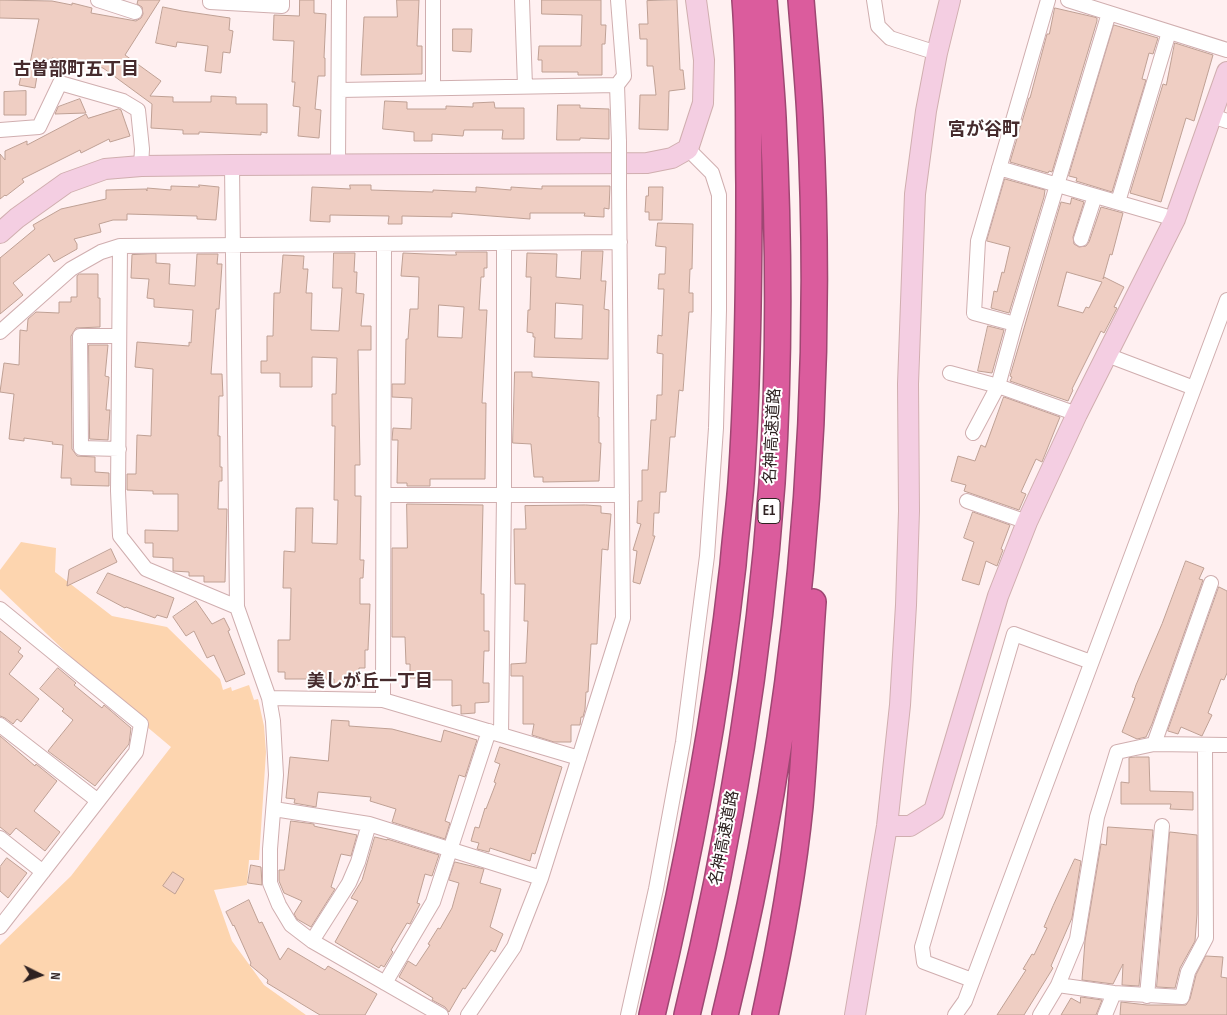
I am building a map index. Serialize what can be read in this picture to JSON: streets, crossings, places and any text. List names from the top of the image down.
{
  "streets": {
    "highway": ["名神高速道路", "E1"]
  },
  "districts": ["古曽部町五丁目", "宮が谷町", "美しが丘一丁目"],
  "north": "right"
}
